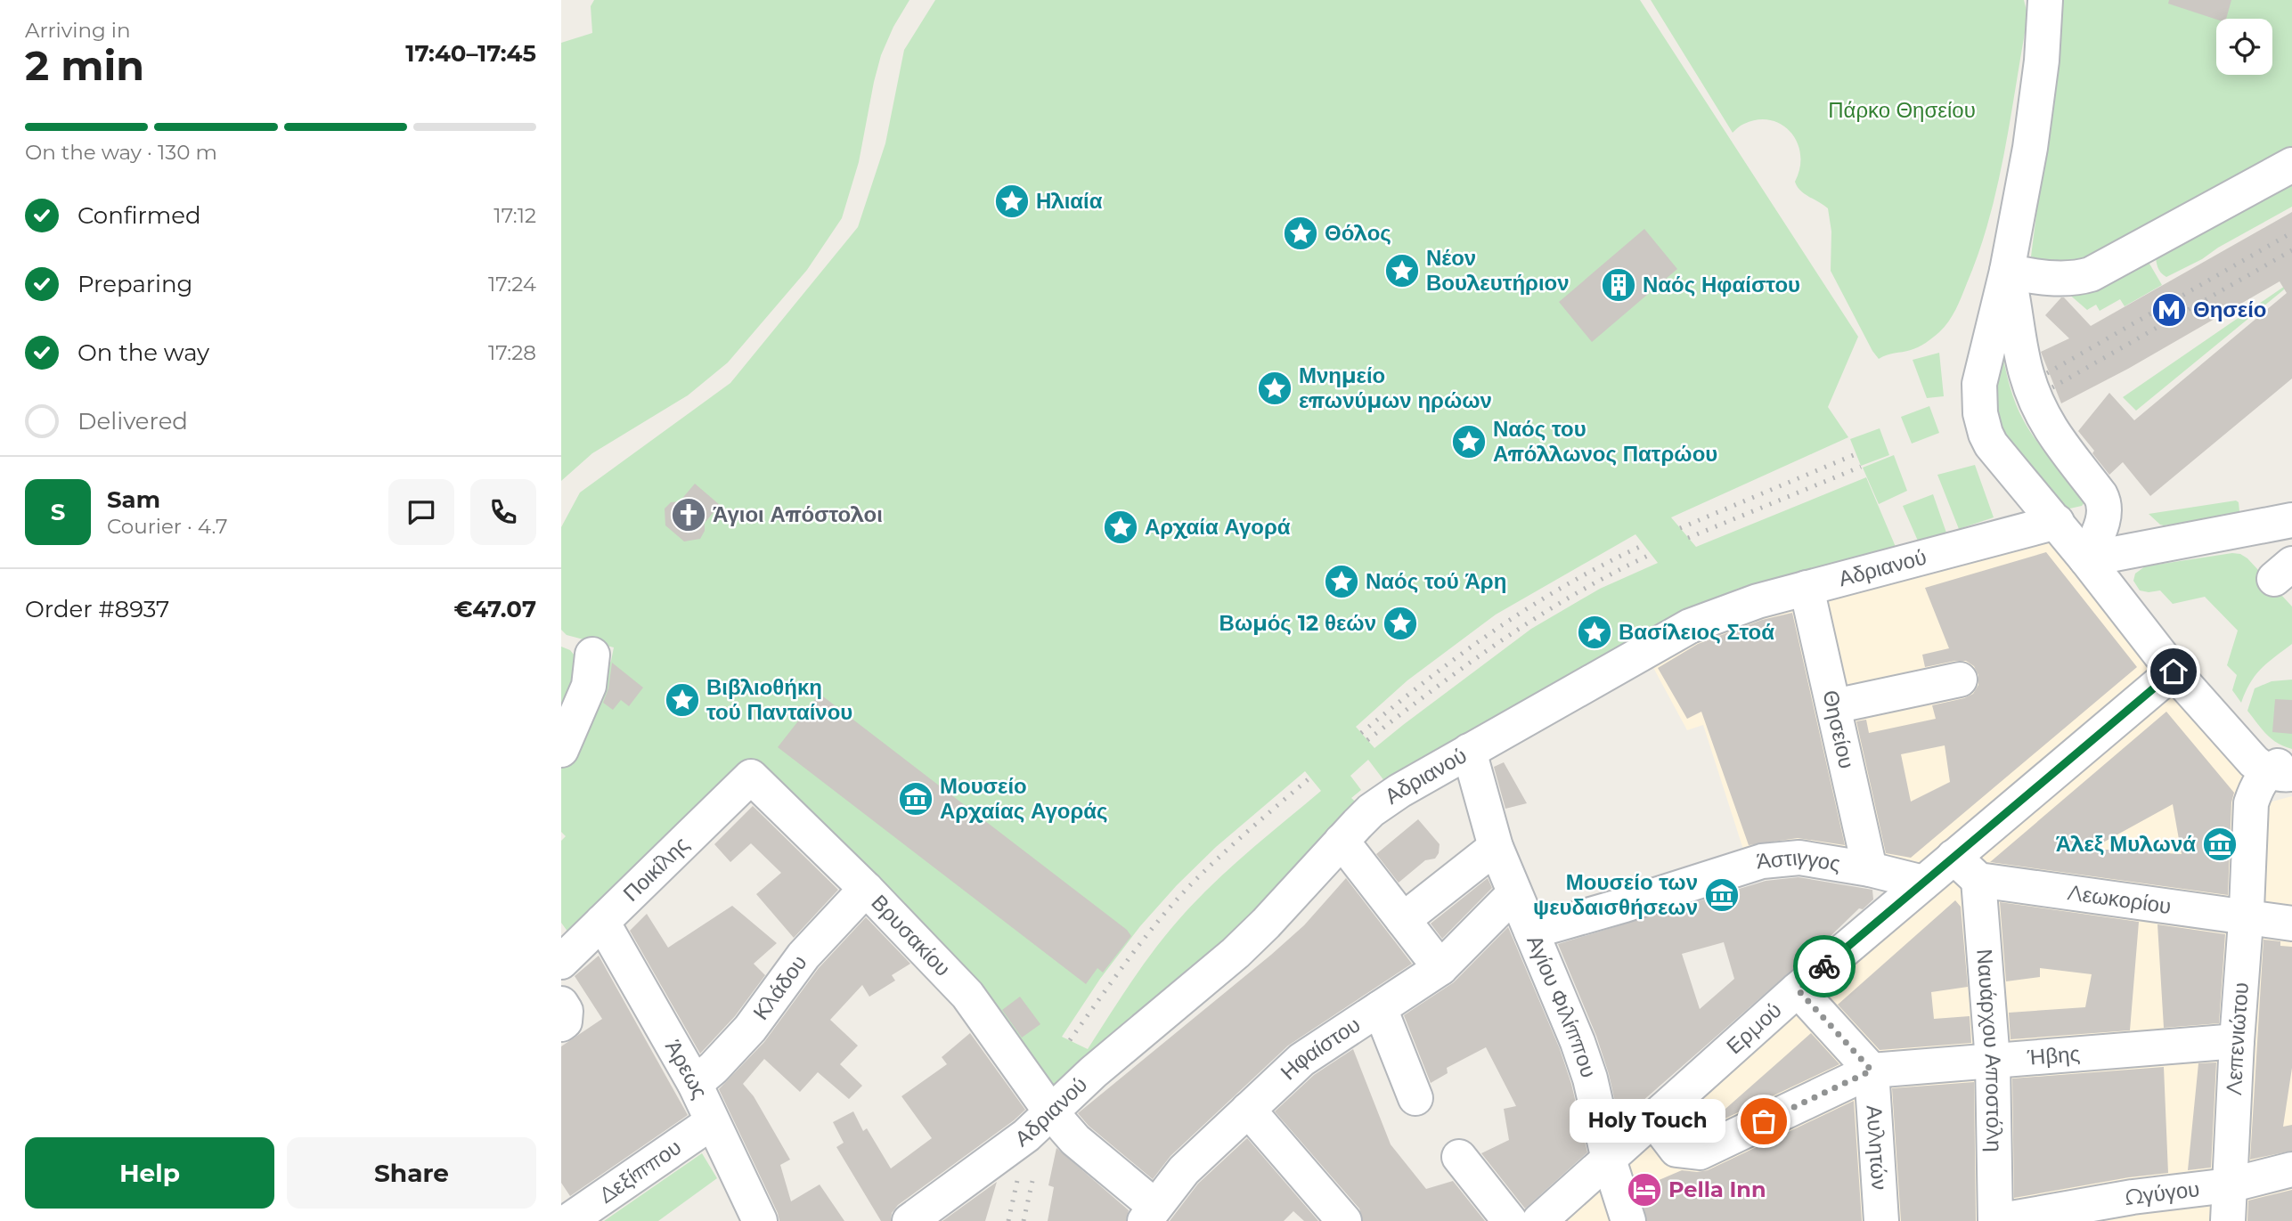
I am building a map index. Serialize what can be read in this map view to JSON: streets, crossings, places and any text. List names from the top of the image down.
{
  "streets": {
    "street": [
      "Αδριανού",
      "Θησείου",
      "Άστιγγος",
      "Ποικίλης",
      "Λεωκορίου",
      "Βρυσακίου",
      "Κλάδου",
      "Αγίου Φιλίππου",
      "Ερμού",
      "Λεπενιώτου",
      "Ηφαίστου",
      "Ναυάρχου Αποστόλη",
      "Ήβης",
      "Άρεως",
      "Αυλητών",
      "Δεξίππου",
      "Ωγύγου"
    ]
  },
  "crossings": [
    ["Αδριανού", "Θησείου"],
    ["Αδριανού", "Βρυσακίου"],
    ["Αδριανού", "Αγίου Φιλίππου"],
    ["Θησείου", "Άστιγγος"],
    ["Άστιγγος", "Αγίου Φιλίππου"],
    ["Άστιγγος", "Ερμού"],
    ["Ποικίλης", "Βρυσακίου"],
    ["Ποικίλης", "Άρεως"],
    ["Λεωκορίου", "Λεπενιώτου"],
    ["Λεωκορίου", "Ναυάρχου Αποστόλη"],
    ["Βρυσακίου", "Κλάδου"],
    ["Βρυσακίου", "Ηφαίστου"],
    ["Κλάδου", "Άρεως"],
    ["Αγίου Φιλίππου", "Ερμού"],
    ["Αγίου Φιλίππου", "Ηφαίστου"],
    ["Λεπενιώτου", "Ήβης"],
    ["Λεπενιώτου", "Ωγύγου"],
    ["Ναυάρχου Αποστόλη", "Ήβης"],
    ["Ναυάρχου Αποστόλη", "Ωγύγου"],
    ["Ήβης", "Αυλητών"],
    ["Άρεως", "Δεξίππου"]
  ],
  "parks": ["Πάρκο Θησείου"],
  "places": {
    "place": [
      "Ηλιαία",
      "Θόλος",
      "Νέον Βουλευτήριον",
      "Μνημείο επωνύμων ηρώων",
      "Ναός του Απόλλωνος Πατρώου",
      "Αρχαία Αγορά",
      "Ναός τού Άρη",
      "Βωμός 12 θεών",
      "Βασίλειος Στοά",
      "Βιβλιοθήκη τού Πανταίνου"
    ],
    "building": ["Ναός Ηφαίστου"],
    "metro station": ["Θησείο"],
    "church": ["Άγιοι Απόστολοι"],
    "museum": ["Μουσείο Αρχαίας Αγοράς", "Άλεξ Μυλωνά", "Μουσείο των ψευδαισθήσεων"],
    "other": ["Holy Touch"],
    "hotel": ["Pella Inn"]
  },
  "page": {
    "heading": ["2 min", "Arriving in", "17:40–17:45"],
    "panel": [
      "Sam",
      "Courier · 4.7",
      "Order #8937",
      "€47.07"
    ],
    "bar": "On the way · 130 m",
    "list": [
      ["Confirmed", "17:12"],
      ["Preparing", "17:24"],
      ["On the way", "17:28"],
      "Delivered"
    ],
    "round": "S",
    "bubble": "Holy Touch",
    "buttons": ["Help", "Share"]
  }
}
